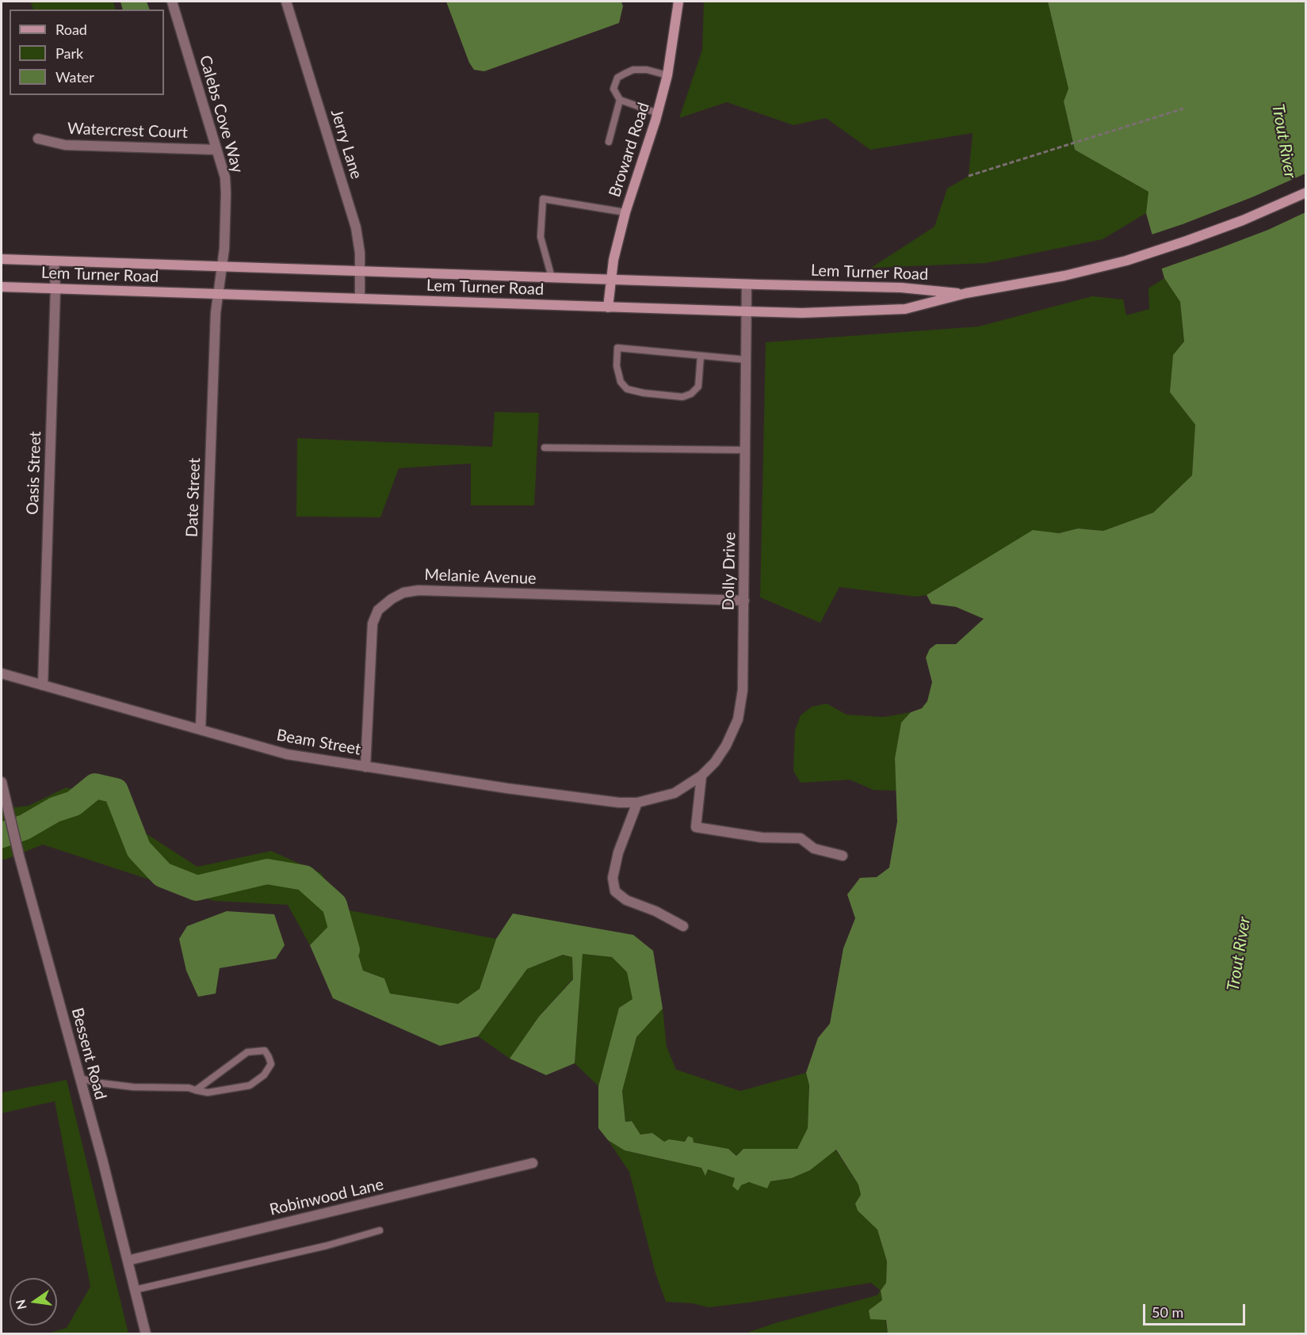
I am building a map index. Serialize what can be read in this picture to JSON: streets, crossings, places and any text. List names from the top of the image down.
{
  "streets": {
    "main road": ["Broward Road", "Lem Turner Road"],
    "street": [
      "Calebs Cove Way",
      "Watercrest Court",
      "Jerry Lane",
      "Oasis Street",
      "Date Street",
      "Dolly Drive",
      "Melanie Avenue",
      "Beam Street",
      "Bessent Road",
      "Robinwood Lane"
    ]
  },
  "crossings": [
    ["Calebs Cove Way", "Watercrest Court"],
    ["Calebs Cove Way", "Lem Turner Road"],
    ["Calebs Cove Way", "Date Street"],
    ["Jerry Lane", "Lem Turner Road"],
    ["Broward Road", "Lem Turner Road"],
    ["Lem Turner Road", "Oasis Street"],
    ["Lem Turner Road", "Date Street"],
    ["Lem Turner Road", "Dolly Drive"],
    ["Oasis Street", "Beam Street"],
    ["Date Street", "Beam Street"],
    ["Dolly Drive", "Melanie Avenue"],
    ["Dolly Drive", "Beam Street"],
    ["Melanie Avenue", "Beam Street"],
    ["Bessent Road", "Robinwood Lane"]
  ],
  "water": ["Trout River"],
  "legend": ["Road", "Park", "Water"],
  "scale_bar": "50 m",
  "north": "left"
}
